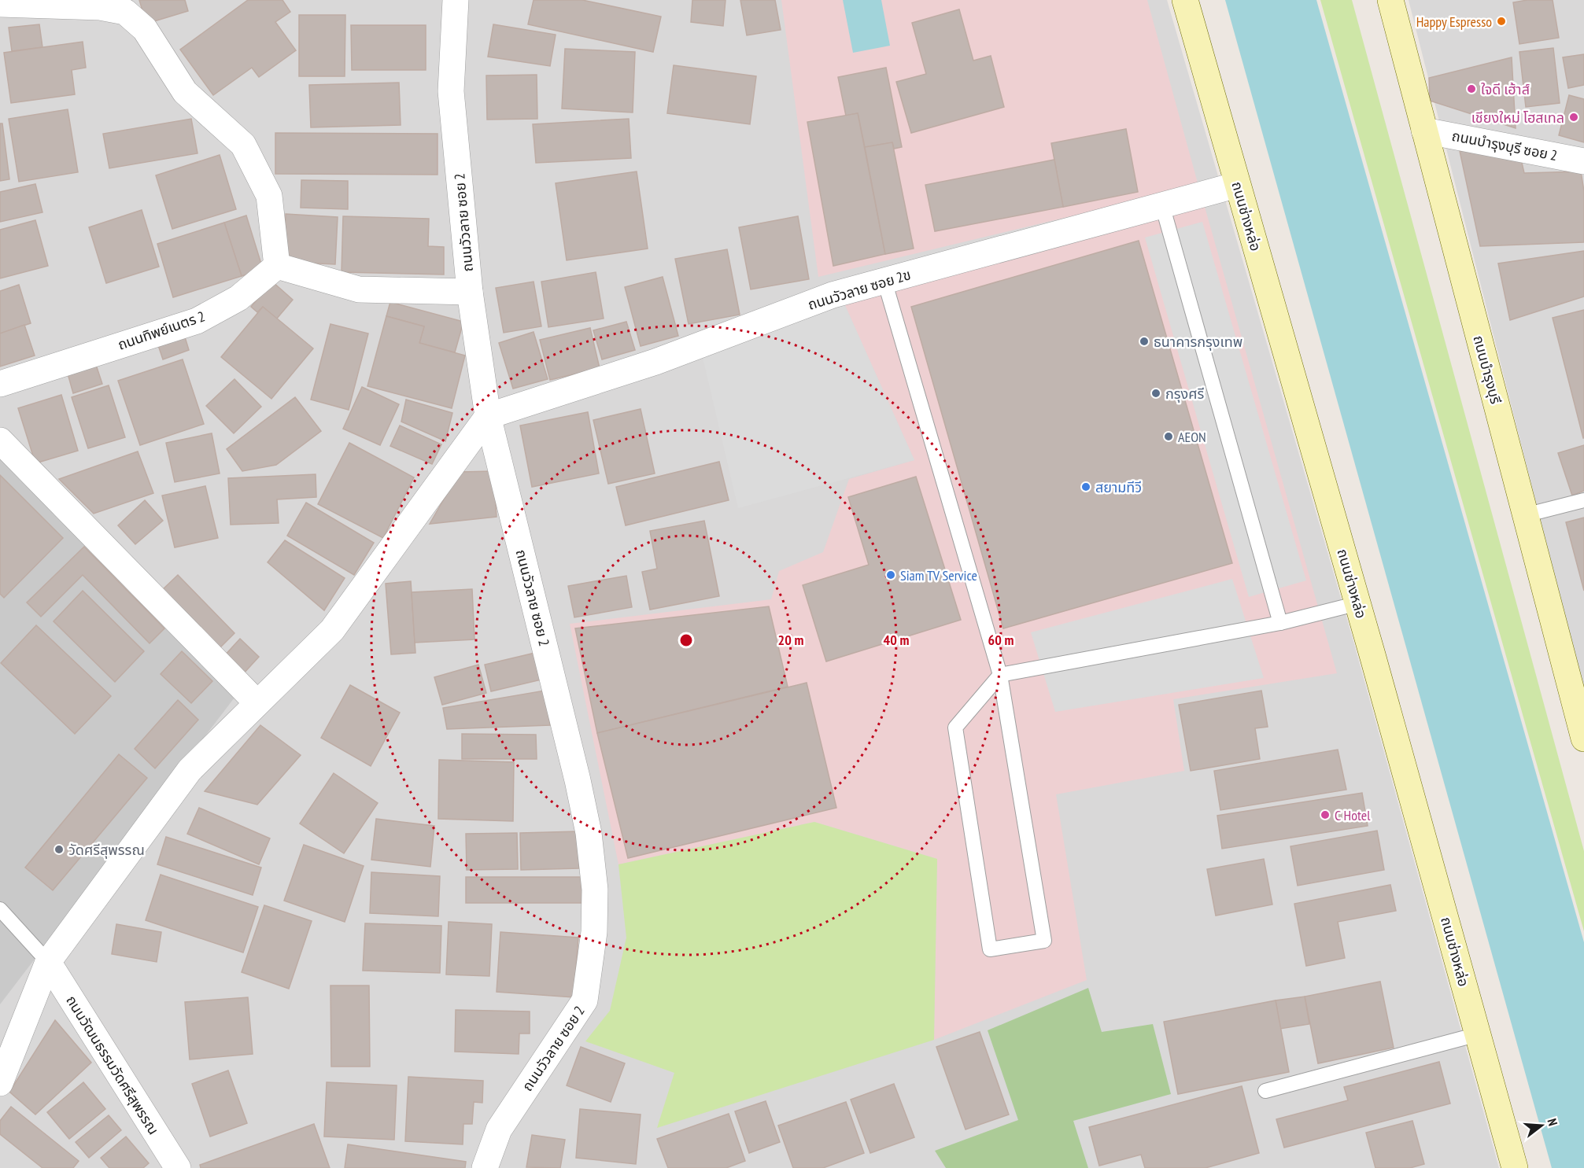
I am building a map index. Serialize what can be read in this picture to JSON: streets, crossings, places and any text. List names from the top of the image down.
{
  "streets": {
    "main road": ["ถนนช่างหล่อ", "ถนนบำรุงบุรี"],
    "street": [
      "ถนนบำรุงบุรี ซอย 2",
      "ถนนวัวลาย ซอย 2",
      "ถนนวัวลาย ซอย 2ข",
      "ถนนทิพย์เนตร 2",
      "ถนนวัฒนธรรมวัดศรีสุพรรณ"
    ]
  },
  "crossings": [
    ["ถนนบำรุงบุรี ซอย 2", "ถนนบำรุงบุรี"],
    ["ถนนช่างหล่อ", "ถนนวัวลาย ซอย 2ข"],
    ["ถนนวัวลาย ซอย 2", "ถนนวัวลาย ซอย 2ข"]
  ],
  "places": [
    "Happy Espresso",
    "ใจดี เฮ้าส์",
    "เชียงใหม่ โฮสเทล",
    "ธนาคารกรุงเทพ",
    "กรุงศรี",
    "AEON",
    "สยามทีวี",
    "Siam TV Service",
    "C Hotel",
    "วัดศรีสุพรรณ"
  ],
  "north": "right",
  "rings": ["20 m", "40 m", "60 m"]
}
